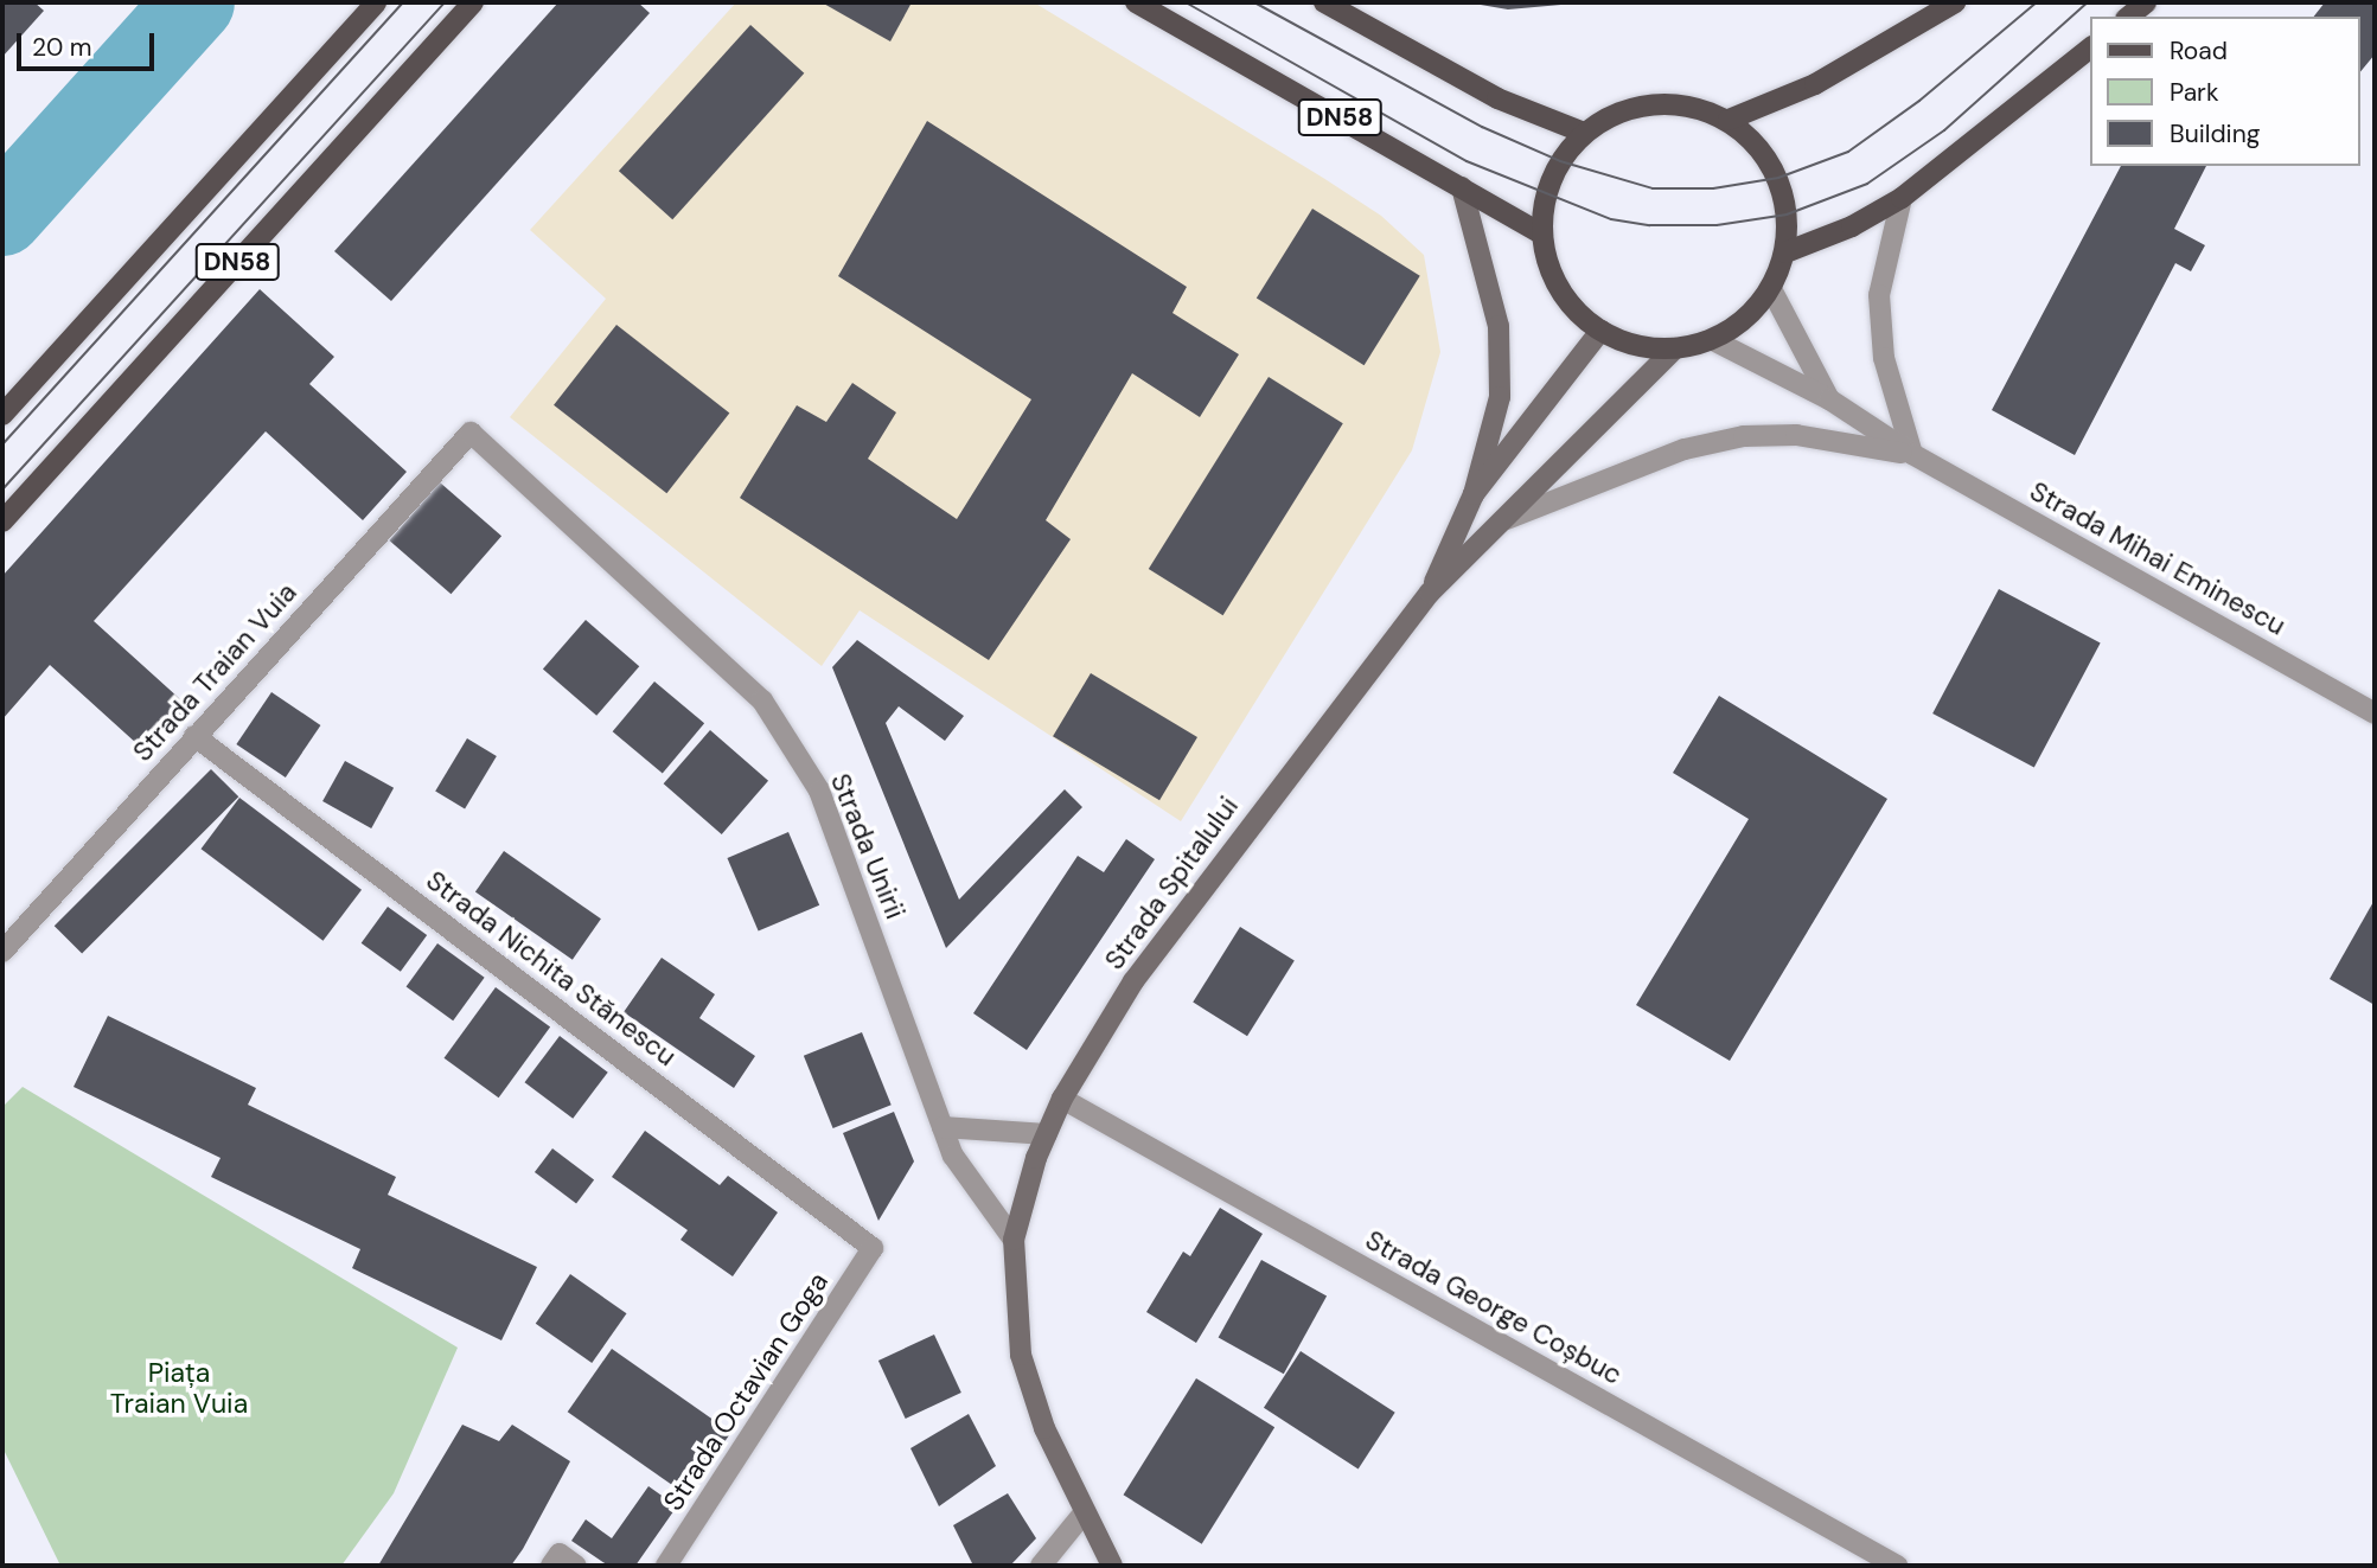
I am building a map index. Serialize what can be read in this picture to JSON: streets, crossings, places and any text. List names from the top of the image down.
{
  "streets": {
    "main road": ["DN58", "Strada Spitalului"],
    "street": [
      "Strada Mihai Eminescu",
      "Strada Traian Vuia",
      "Strada Unirii",
      "Strada Nichita Stănescu",
      "Strada George Coșbuc",
      "Strada Octavian Goga"
    ]
  },
  "crossings": [
    ["DN58", "Strada Mihai Eminescu"],
    ["DN58", "Strada Spitalului"],
    ["Strada Mihai Eminescu", "Strada Spitalului"],
    ["Strada Traian Vuia", "Strada Unirii"],
    ["Strada Traian Vuia", "Strada Nichita Stănescu"],
    ["Strada Unirii", "Strada Spitalului"],
    ["Strada Spitalului", "Strada George Coșbuc"],
    ["Strada Nichita Stănescu", "Strada Octavian Goga"]
  ],
  "parks": ["Piața Traian Vuia"],
  "legend": ["Road", "Park", "Building"],
  "scale_bar": "20 m"
}
